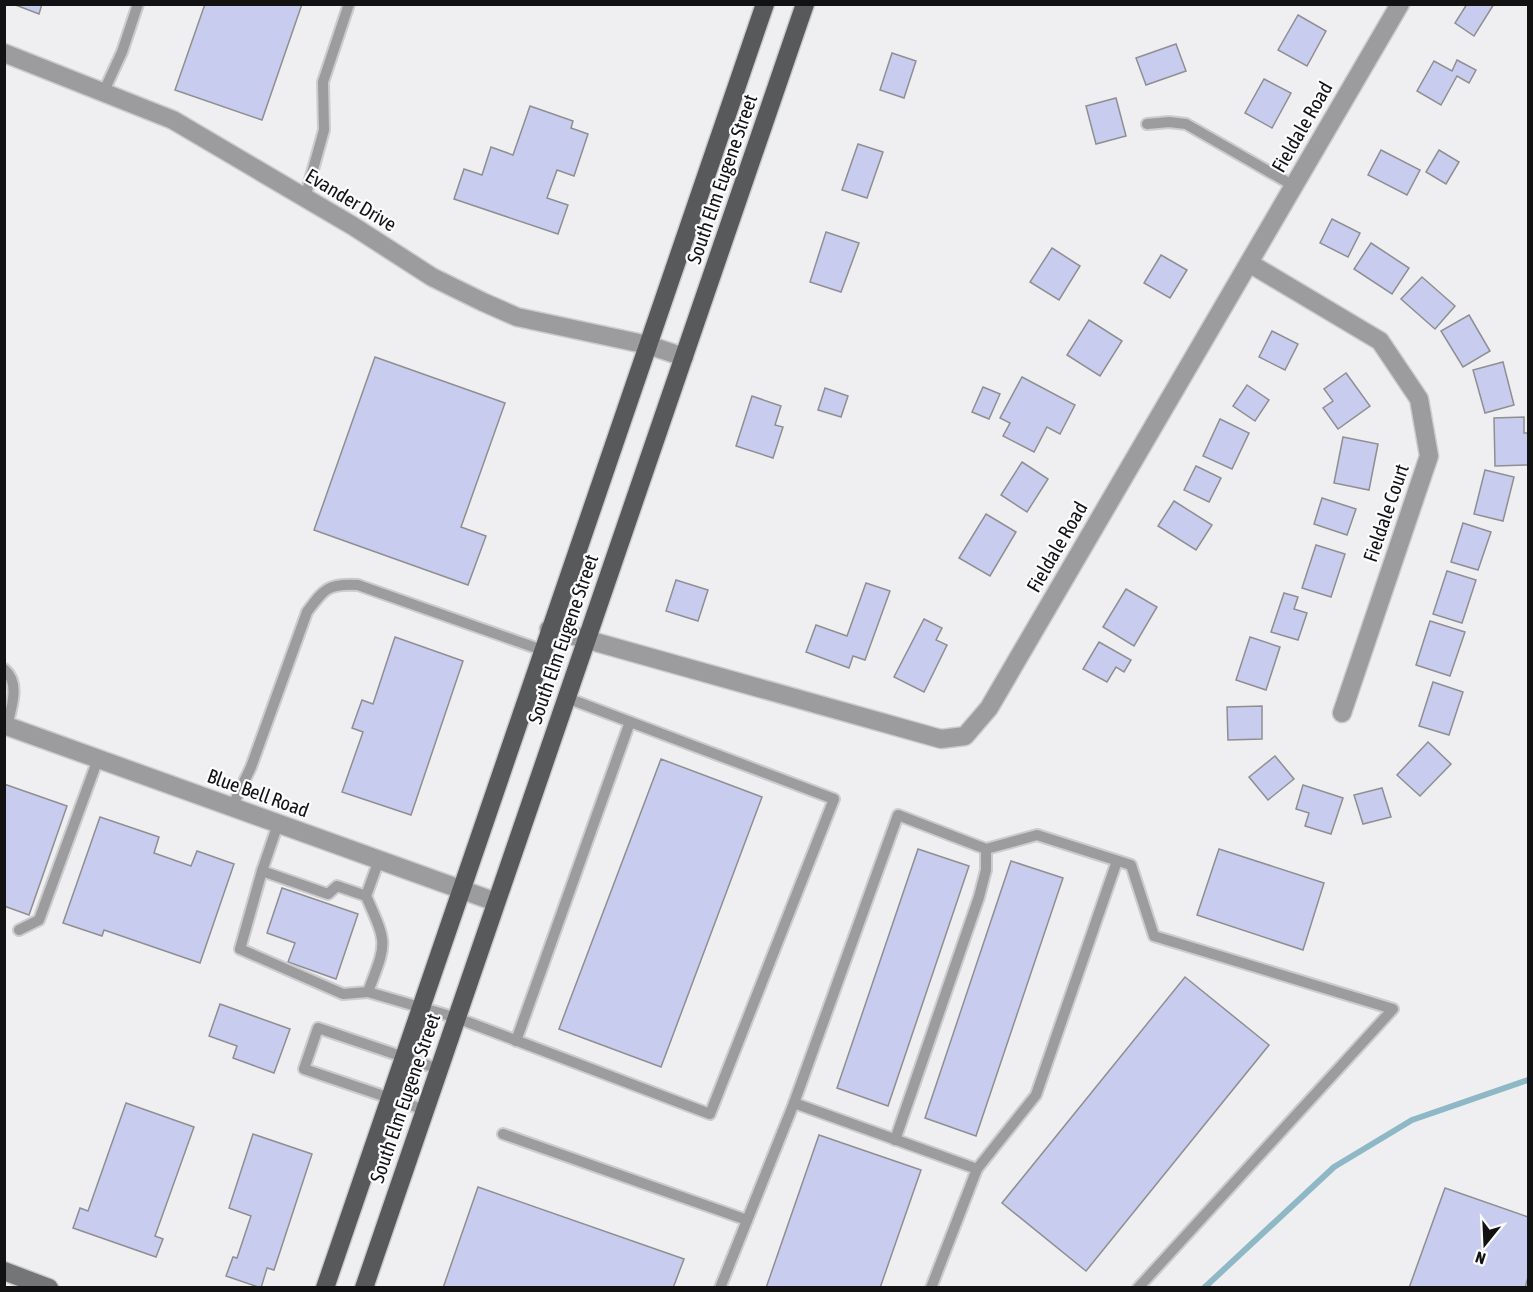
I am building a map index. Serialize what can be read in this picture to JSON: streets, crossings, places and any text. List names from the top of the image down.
{
  "streets": {
    "main road": ["South Elm Eugene Street"],
    "street": [
      "Fieldale Road",
      "Evander Drive",
      "Fieldale Court",
      "Blue Bell Road"
    ]
  },
  "crossings": [
    ["Fieldale Road", "South Elm Eugene Street"],
    ["Fieldale Road", "Fieldale Court"],
    ["South Elm Eugene Street", "Evander Drive"],
    ["South Elm Eugene Street", "Blue Bell Road"]
  ],
  "north": "bottom"
}
